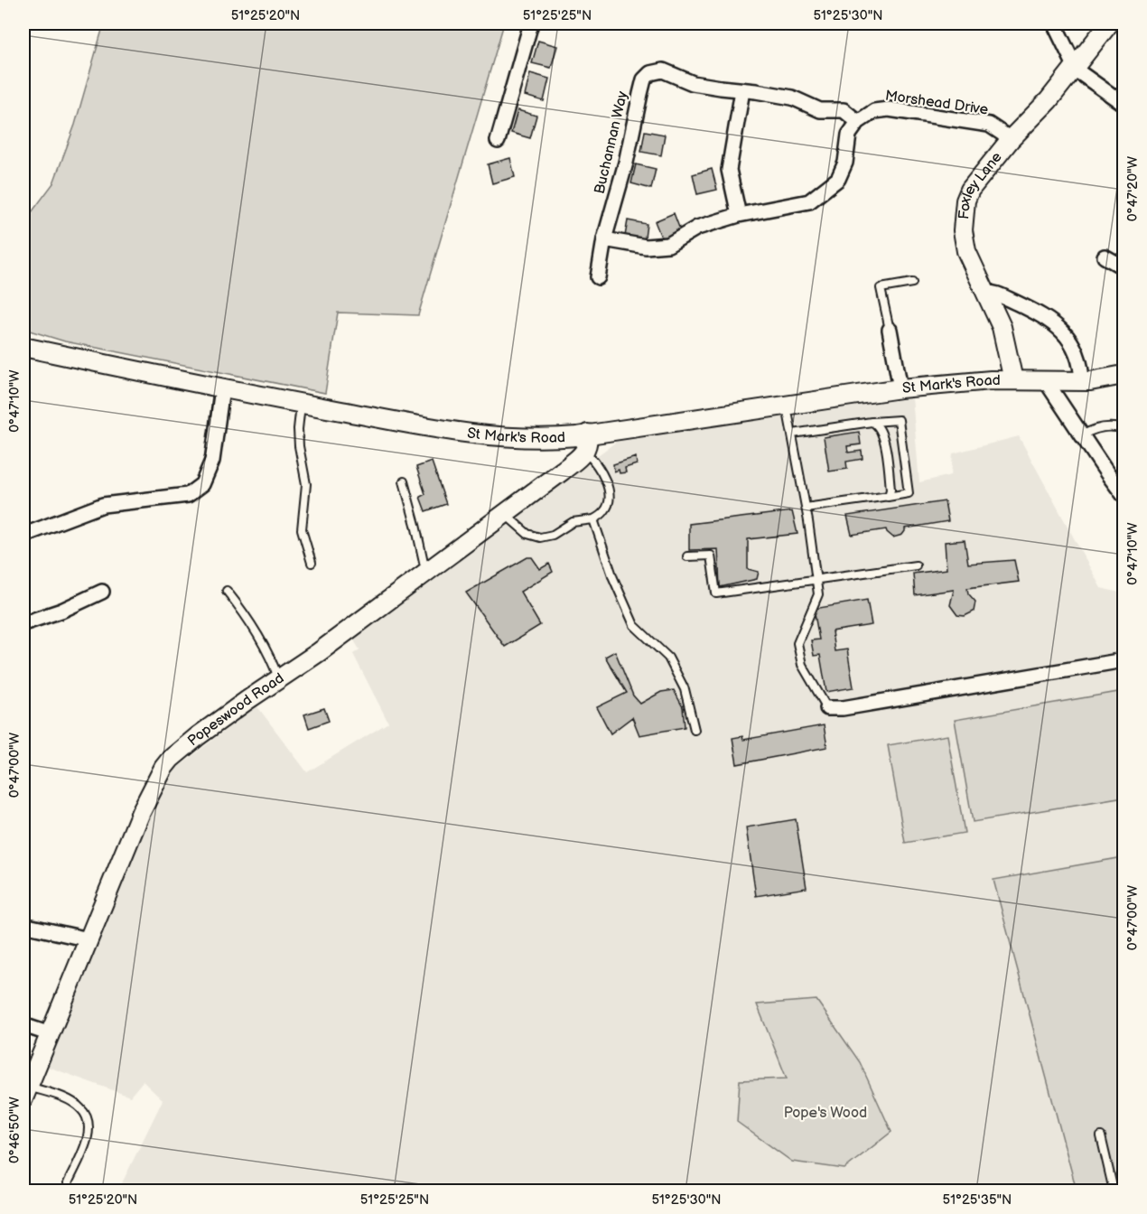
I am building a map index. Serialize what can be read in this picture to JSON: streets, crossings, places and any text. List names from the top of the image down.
{
  "streets": {
    "street": [
      "Morshead Drive",
      "Buchannan Way",
      "Foxley Lane",
      "St Mark's Road",
      "Popeswood Road"
    ]
  },
  "crossings": [
    ["Morshead Drive", "Buchannan Way"],
    ["Morshead Drive", "Foxley Lane"],
    ["Foxley Lane", "St Mark's Road"]
  ],
  "parks": ["Pope's Wood"],
  "coordinates": [
    "51°25'20\"N",
    "51°25'25\"N",
    "51°25'30\"N",
    "0°47'20\"W",
    "0°47'10\"W",
    "0°47'00\"W",
    "0°46'50\"W",
    "51°25'35\"N"
  ]
}
